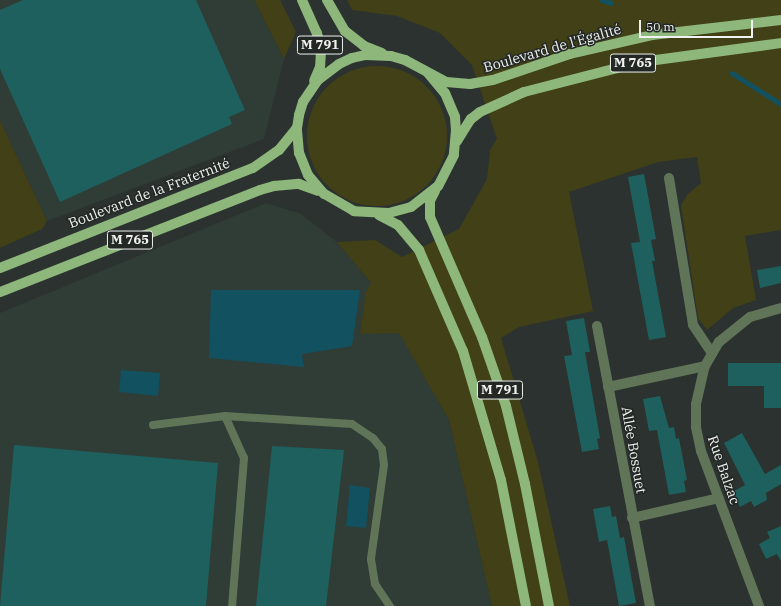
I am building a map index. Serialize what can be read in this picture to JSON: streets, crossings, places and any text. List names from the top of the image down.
{
  "streets": {
    "main road": [
      "M 791",
      "Boulevard de l'Égalité",
      "M 765",
      "Boulevard de la Fraternité"
    ],
    "street": ["Allée Bossuet", "Rue Balzac"]
  },
  "crossings": [
    ["M 791", "Boulevard de l'Égalité"],
    ["Boulevard de l'Égalité", "M 765"],
    ["Boulevard de l'Égalité", "Boulevard de la Fraternité"]
  ],
  "scale_bar": "50 m"
}
